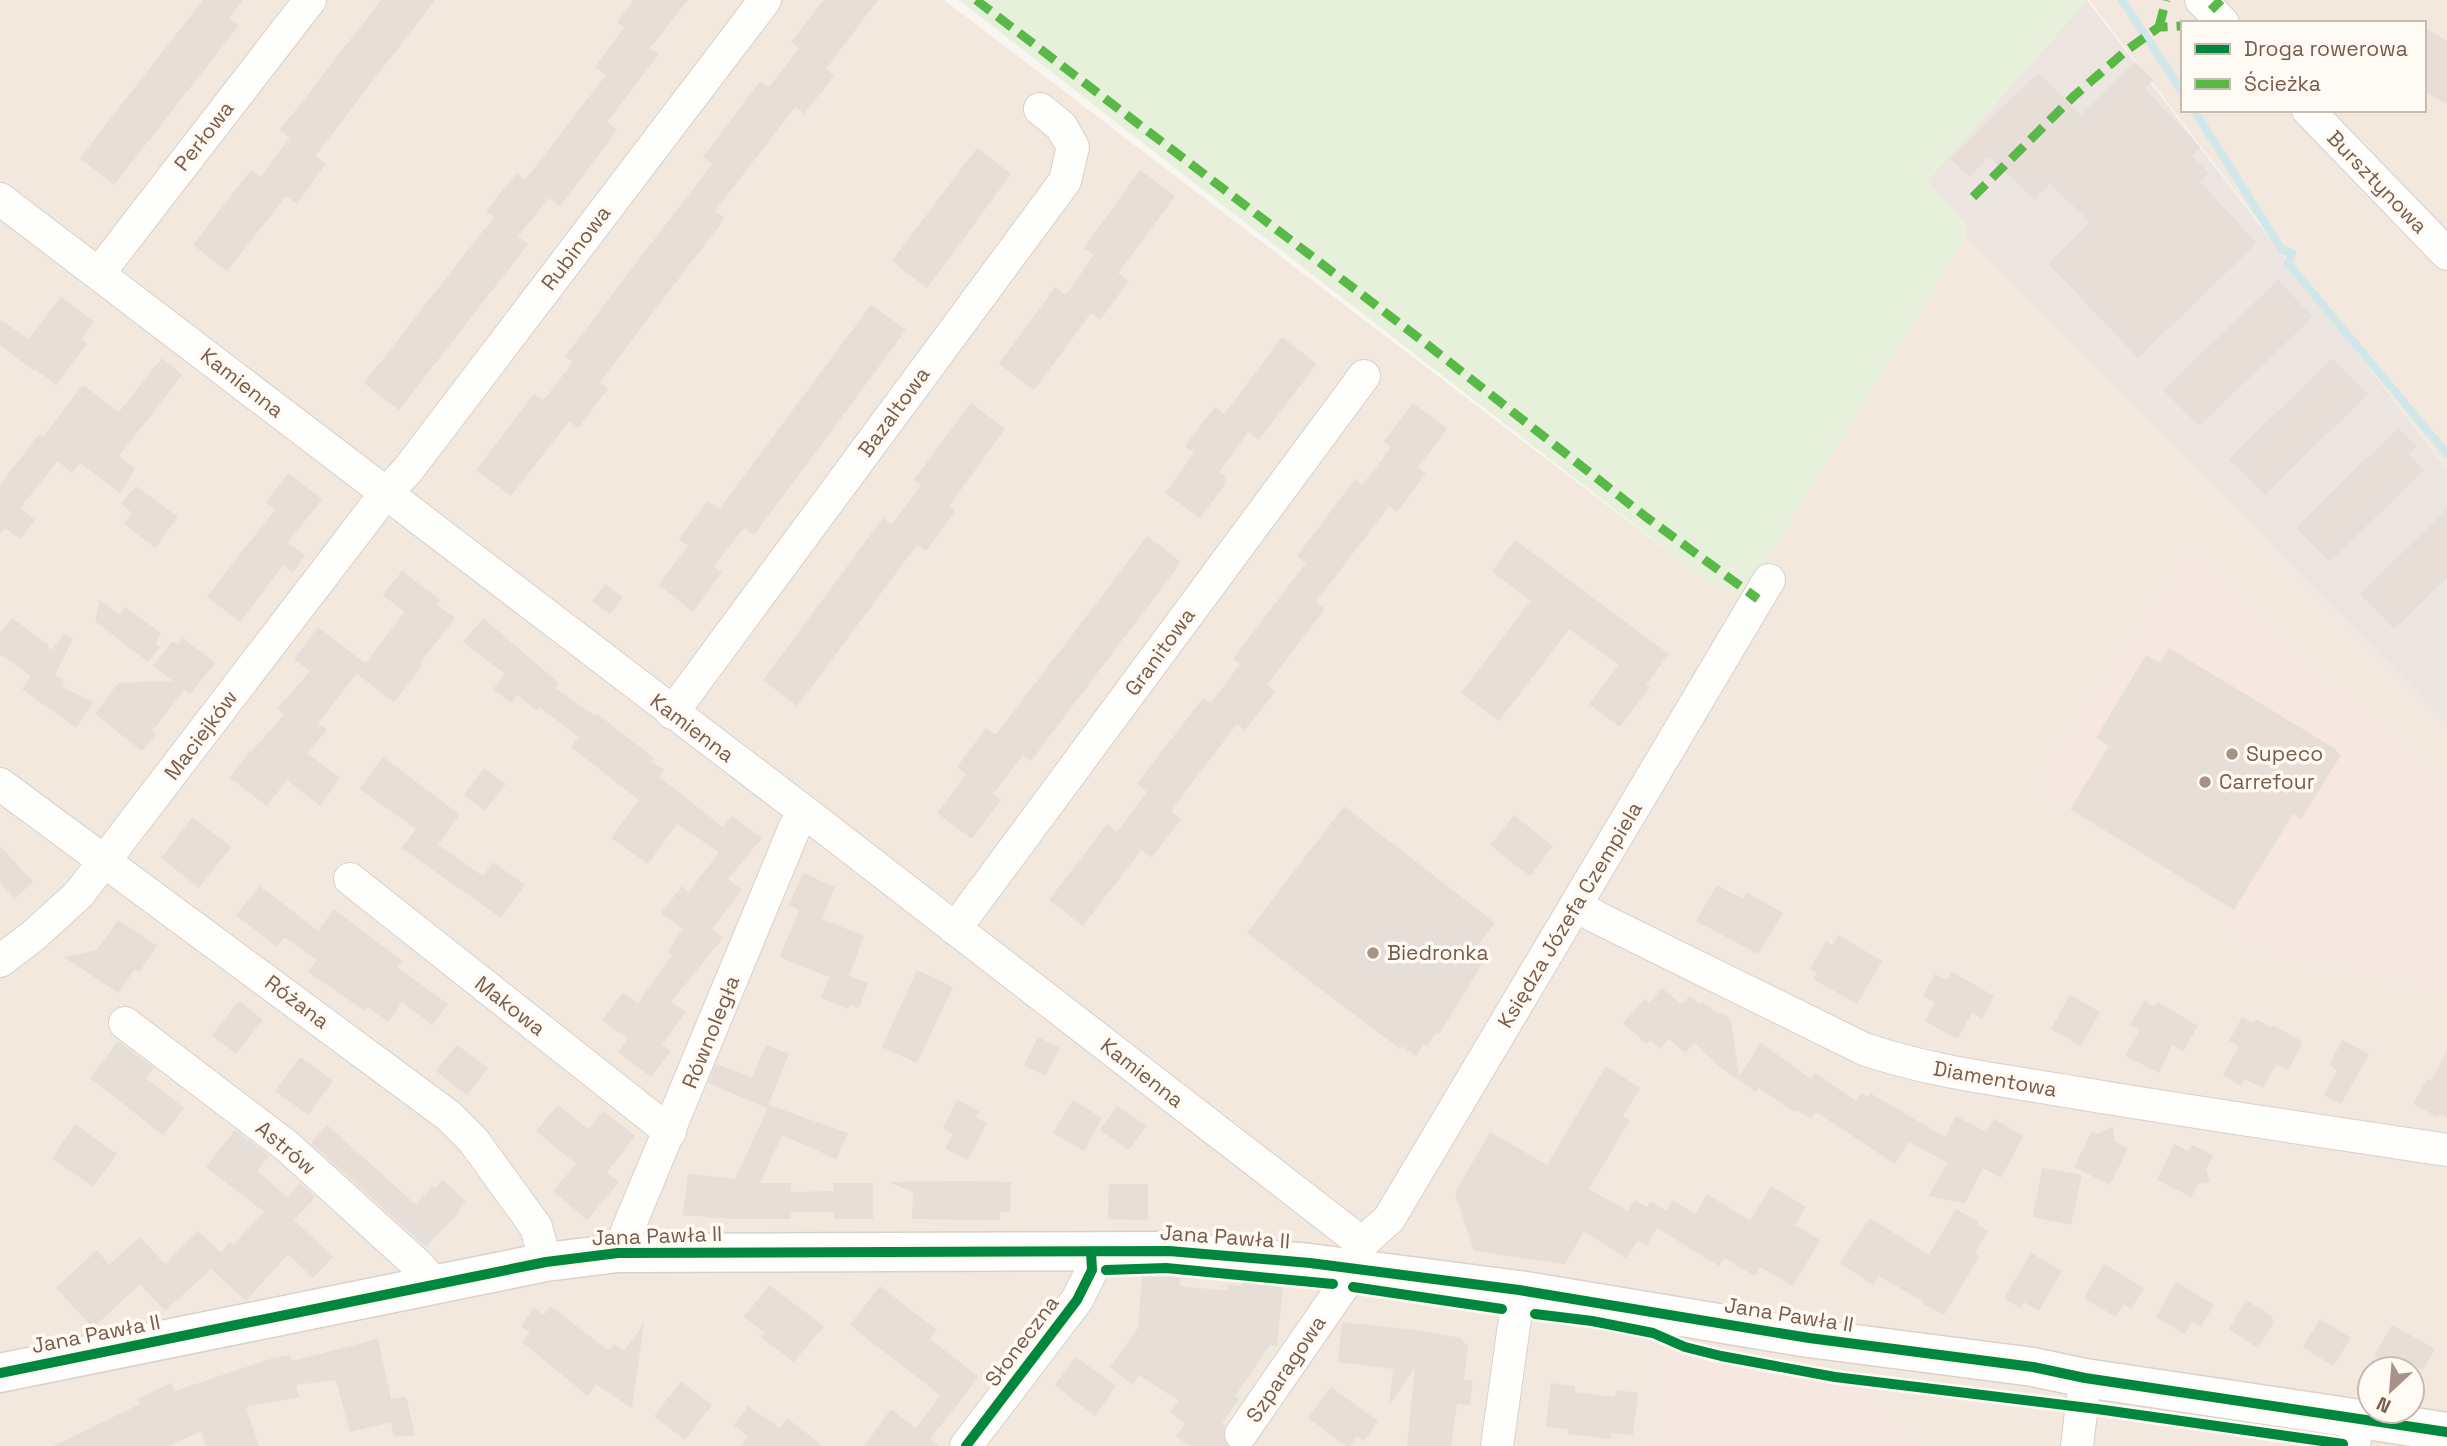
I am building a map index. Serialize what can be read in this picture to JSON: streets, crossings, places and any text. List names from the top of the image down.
{
  "streets": {
    "street": [
      "Perłowa",
      "Bursztynowa",
      "Rubinowa",
      "Kamienna",
      "Bazaltowa",
      "Granitowa",
      "Maciejków",
      "Księdza Józefa Czempiela",
      "Różana",
      "Makowa",
      "Równoległa",
      "Diamentowa",
      "Astrów",
      "Jana Pawła II",
      "Słoneczna",
      "Szparagowa"
    ]
  },
  "crossings": [
    ["Perłowa", "Kamienna"],
    ["Rubinowa", "Kamienna"],
    ["Rubinowa", "Maciejków"],
    ["Kamienna", "Bazaltowa"],
    ["Kamienna", "Granitowa"],
    ["Kamienna", "Maciejków"],
    ["Kamienna", "Księdza Józefa Czempiela"],
    ["Kamienna", "Równoległa"],
    ["Kamienna", "Jana Pawła II"],
    ["Kamienna", "Szparagowa"],
    ["Maciejków", "Różana"],
    ["Księdza Józefa Czempiela", "Diamentowa"],
    ["Księdza Józefa Czempiela", "Jana Pawła II"],
    ["Księdza Józefa Czempiela", "Szparagowa"],
    ["Różana", "Jana Pawła II"],
    ["Makowa", "Równoległa"],
    ["Równoległa", "Jana Pawła II"],
    ["Astrów", "Jana Pawła II"],
    ["Jana Pawła II", "Słoneczna"],
    ["Jana Pawła II", "Szparagowa"]
  ],
  "places": ["Supeco", "Carrefour", "Biedronka"],
  "legend": ["Droga rowerowa", "Ścieżka"],
  "north": "bottom left"
}
